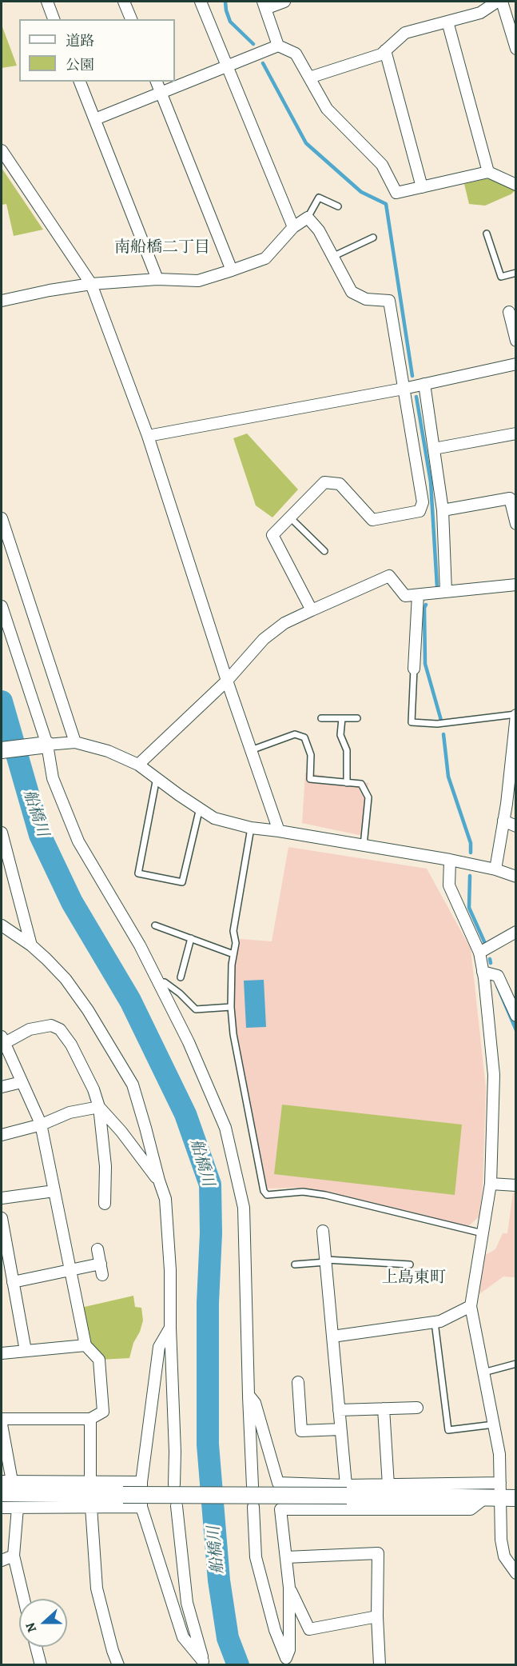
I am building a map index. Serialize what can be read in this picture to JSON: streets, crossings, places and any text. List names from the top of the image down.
{
  "districts": ["南船橋二丁目", "上島東町"],
  "water": ["船橋川"],
  "legend": ["道路", "公園"],
  "north": "left"
}
